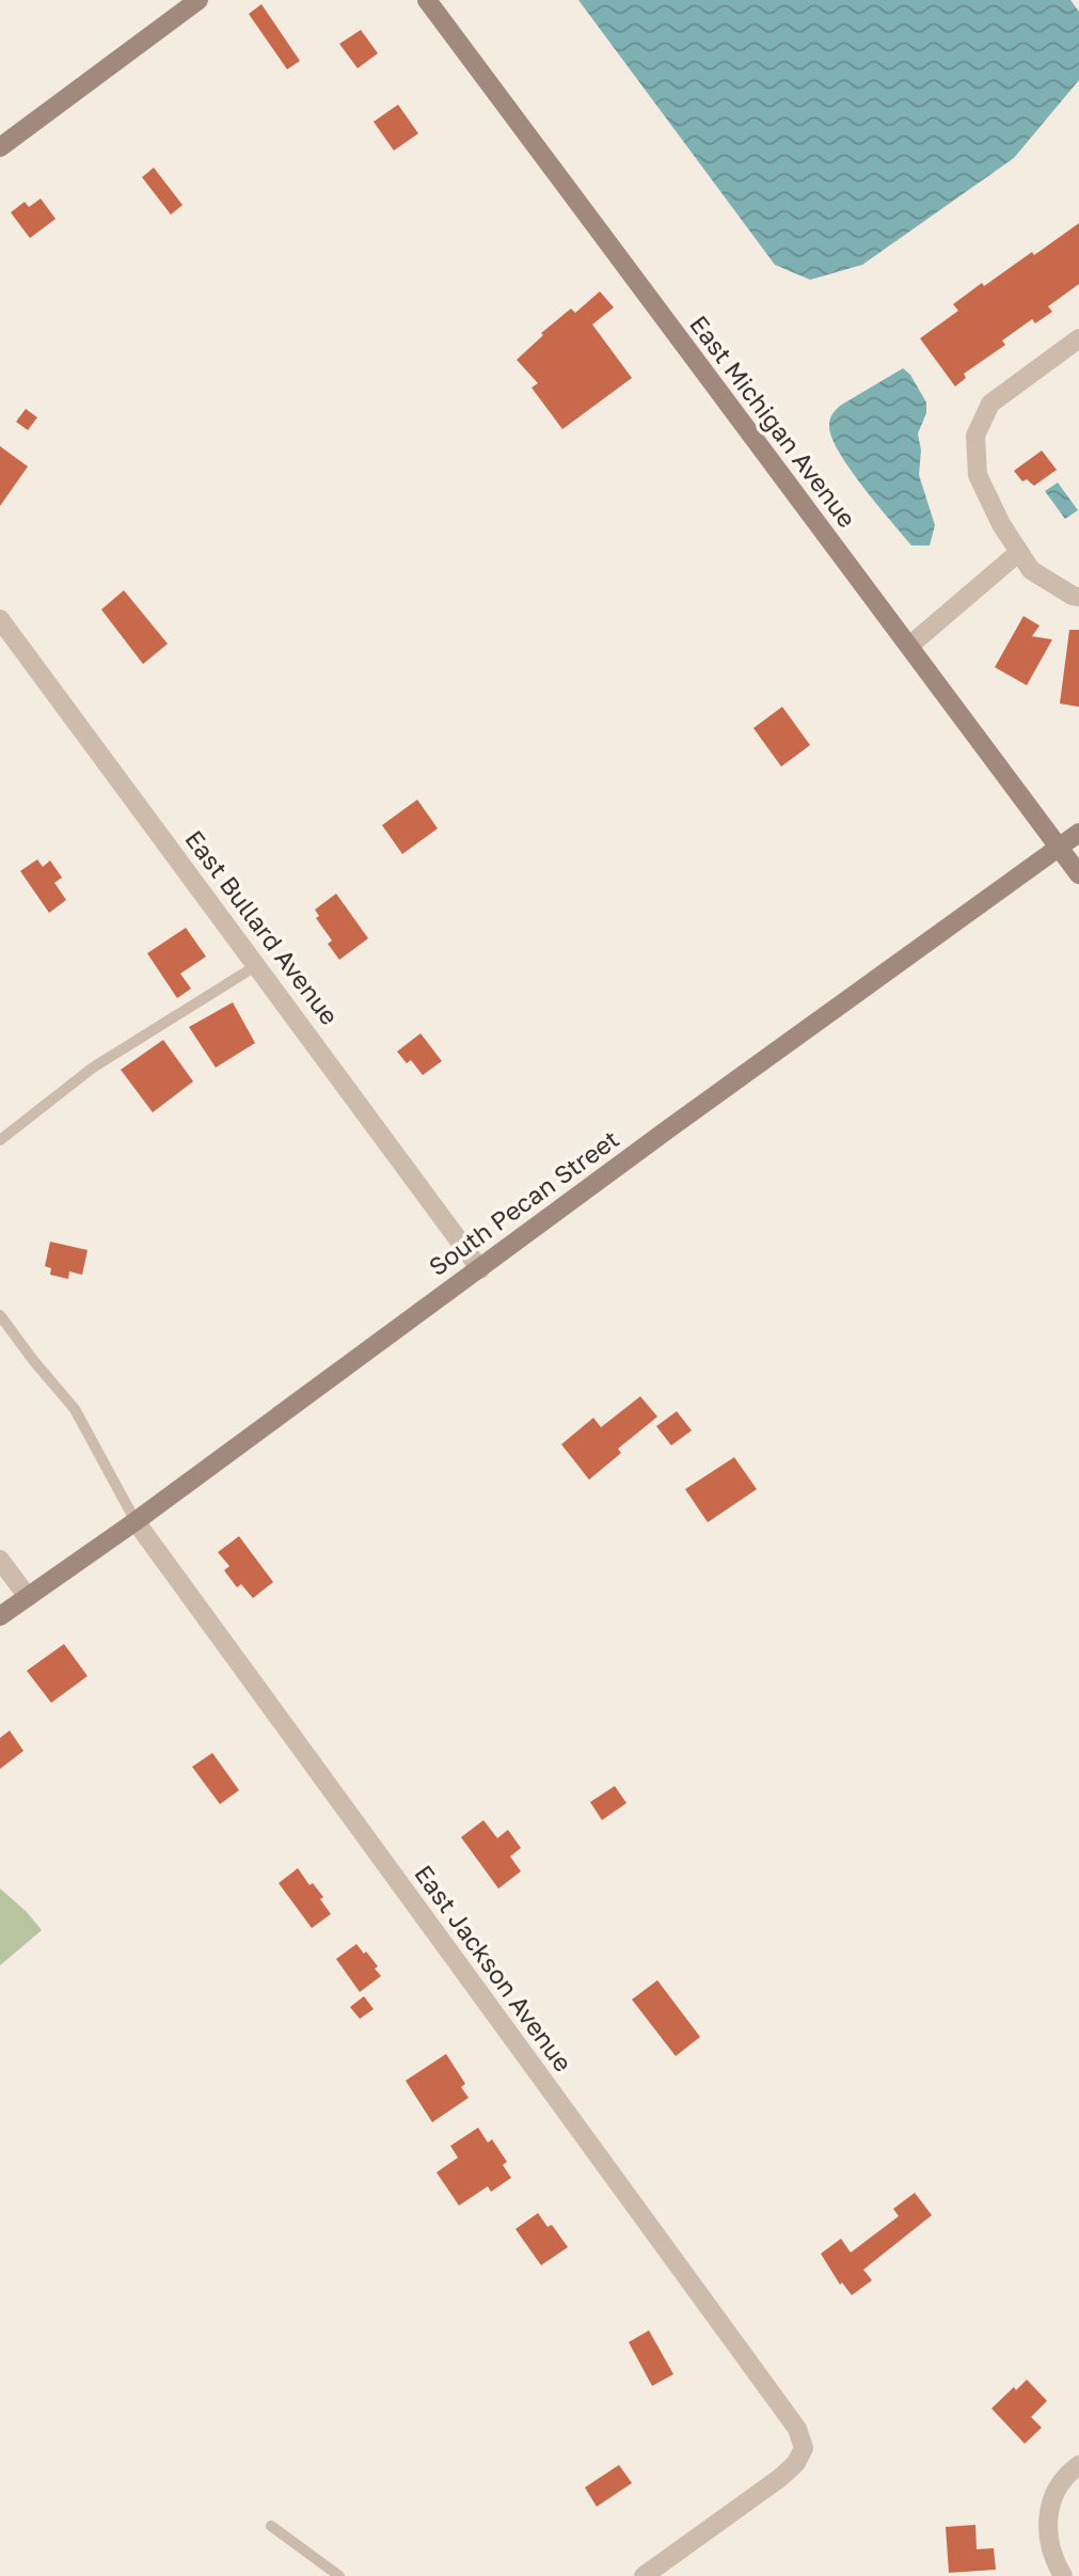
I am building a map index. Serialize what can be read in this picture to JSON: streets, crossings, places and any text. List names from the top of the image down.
{
  "streets": {
    "street": [
      "East Michigan Avenue",
      "East Bullard Avenue",
      "South Pecan Street",
      "East Jackson Avenue"
    ]
  },
  "crossings": [
    ["East Michigan Avenue", "South Pecan Street"],
    ["East Bullard Avenue", "South Pecan Street"],
    ["South Pecan Street", "East Jackson Avenue"]
  ]
}
